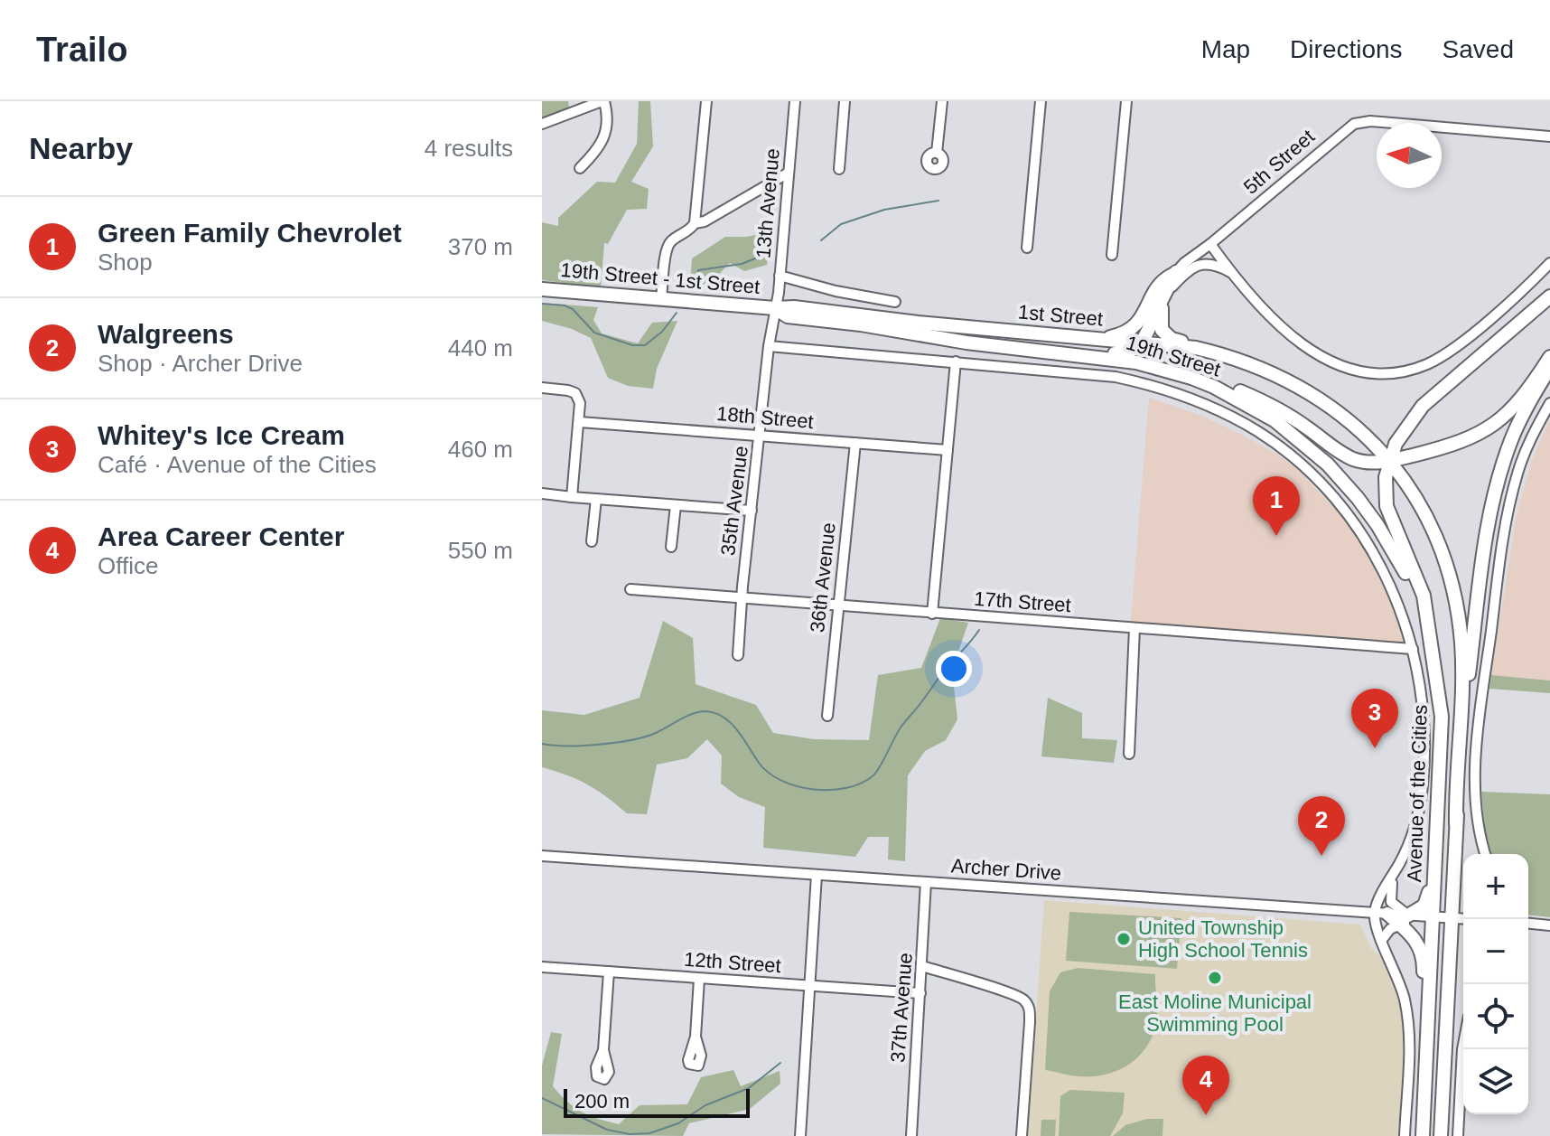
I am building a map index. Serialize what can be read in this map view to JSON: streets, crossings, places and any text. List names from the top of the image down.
{
  "streets": {
    "main road": [
      "19th Street - 1st Street",
      "1st Street",
      "19th Street",
      "Avenue of the Cities"
    ],
    "street": [
      "5th Street",
      "13th Avenue",
      "18th Street",
      "35th Avenue",
      "36th Avenue",
      "17th Street",
      "Archer Drive",
      "12th Street",
      "37th Avenue"
    ]
  },
  "crossings": [
    ["13th Avenue", "19th Street - 1st Street"],
    ["13th Avenue", "1st Street"],
    ["13th Avenue", "19th Street"],
    ["13th Avenue", "35th Avenue"],
    ["19th Street - 1st Street", "1st Street"],
    ["19th Street - 1st Street", "19th Street"],
    ["19th Street - 1st Street", "35th Avenue"],
    ["1st Street", "19th Street"],
    ["1st Street", "35th Avenue"],
    ["1st Street", "Avenue of the Cities"],
    ["19th Street", "35th Avenue"],
    ["19th Street", "Avenue of the Cities"],
    ["18th Street", "35th Avenue"],
    ["18th Street", "36th Avenue"],
    ["35th Avenue", "17th Street"],
    ["36th Avenue", "17th Street"],
    ["17th Street", "Avenue of the Cities"],
    ["Avenue of the Cities", "Archer Drive"],
    ["Archer Drive", "37th Avenue"],
    ["12th Street", "37th Avenue"]
  ],
  "places": ["United Township High School Tennis", "East Moline Municipal Swimming Pool"],
  "scale_bar": "200 m",
  "north": "left",
  "page": {
    "header": "Trailo",
    "nav": ["Map", "Directions", "Saved"],
    "heading": ["Nearby", "4 results"],
    "list": [
      {
        "mark": "1",
        "name": "Green Family Chevrolet",
        "note": "Shop",
        "value": "370 m"
      },
      {
        "mark": "2",
        "name": "Walgreens",
        "note": "Shop · Archer Drive",
        "value": "440 m"
      },
      {
        "mark": "3",
        "name": "Whitey's Ice Cream",
        "note": "Café · Avenue of the Cities",
        "value": "460 m"
      },
      {
        "mark": "4",
        "name": "Area Career Center",
        "note": "Office",
        "value": "550 m"
      }
    ],
    "pins": [
      "1",
      "3",
      "2",
      "4"
    ],
    "map_buttons": ["+", "−"],
    "scale": "200 m"
  }
}
